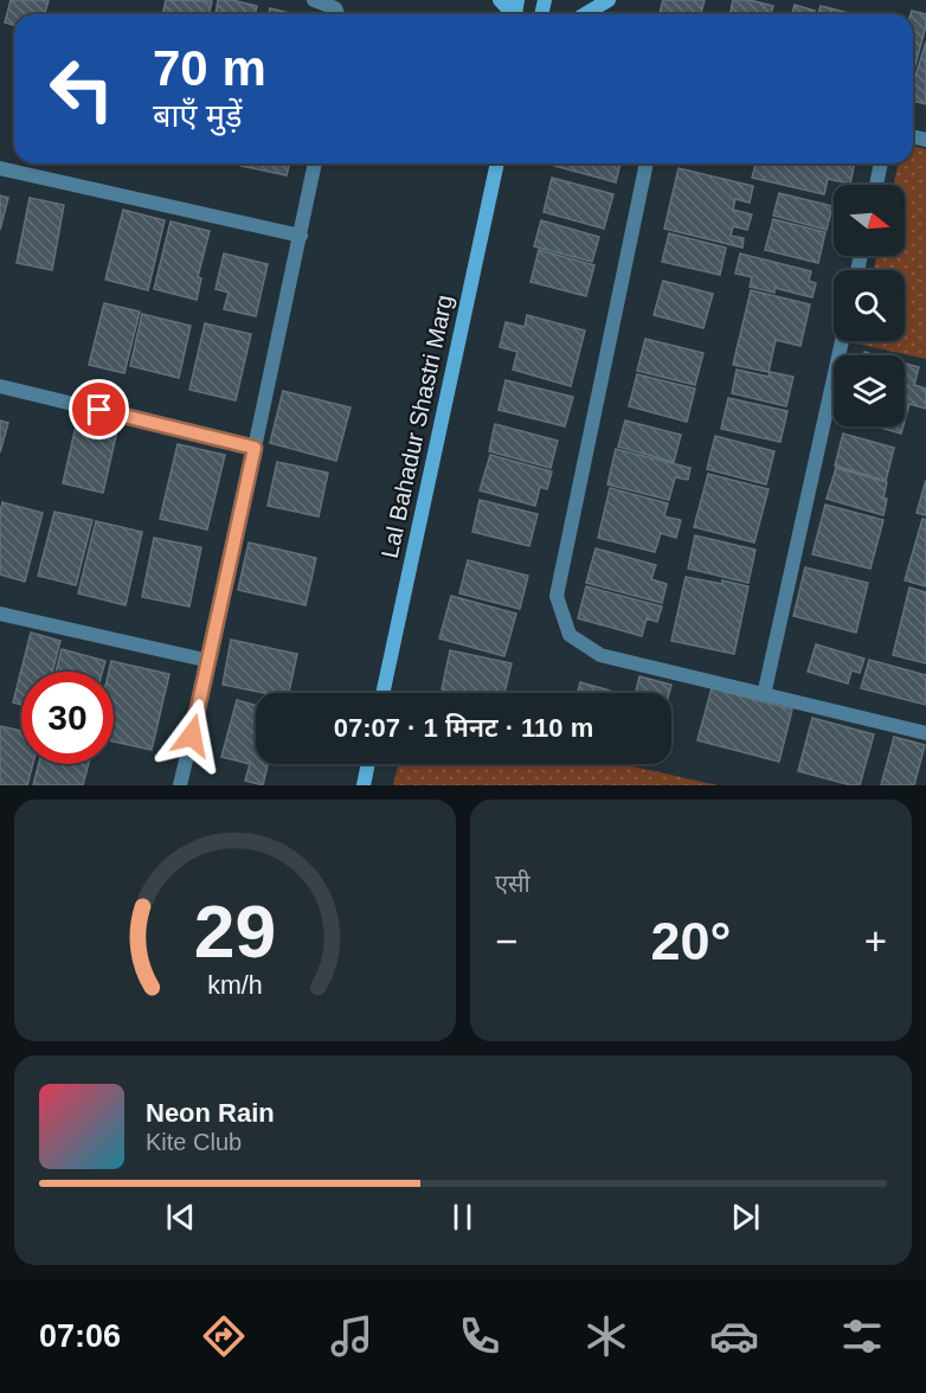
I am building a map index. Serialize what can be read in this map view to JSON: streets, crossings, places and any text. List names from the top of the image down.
{
  "streets": {
    "street": ["Lal Bahadur Shastri Marg"]
  },
  "north": "right",
  "page": {
    "turn": ["70 m", "बाएँ मुड़ें"],
    "limit": "30",
    "trip": "07:07 · 1 मिनट · 110 m",
    "tile": "एसी",
    "heat": ["−", "20°", "+"],
    "song": ["Neon Rain", "Kite Club"],
    "tabs": "07:06",
    "gauge": ["29", "km/h"]
  }
}
